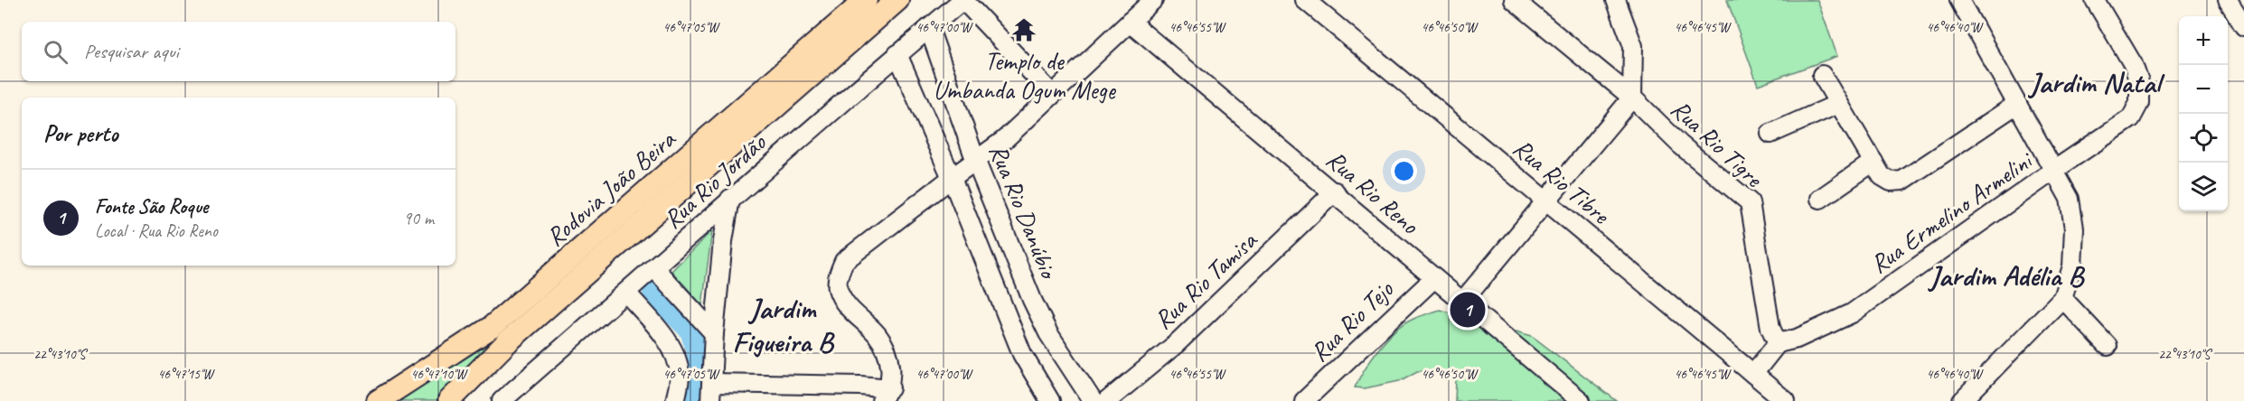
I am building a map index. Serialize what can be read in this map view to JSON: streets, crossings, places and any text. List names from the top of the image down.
{
  "streets": {
    "main road": ["Rodovia João Beira"],
    "street": [
      "Rua Rio Tigre",
      "Rua Rio Jordão",
      "Rua Rio Tibre",
      "Rua Rio Reno",
      "Rua Rio Danúbio",
      "Rua Ermelino Armelini",
      "Rua Rio Tamisa",
      "Rua Rio Tejo"
    ]
  },
  "crossings": [
    ["Rua Rio Tigre", "Rua Ermelino Armelini"],
    ["Rua Rio Jordão", "Rua Rio Danúbio"],
    ["Rua Rio Reno", "Rua Rio Tamisa"],
    ["Rua Rio Reno", "Rua Rio Tejo"]
  ],
  "districts": ["Jardim Natal", "Jardim Adélia B", "Jardim Figueira B"],
  "places": {
    "temple": ["Templo de Umbanda Ogum Mege"]
  },
  "page": {
    "map_buttons": ["+", "−"],
    "search": "Pesquisar aqui",
    "heading": "Por perto",
    "list": [
      {
        "mark": "1",
        "name": "Fonte São Roque",
        "note": "Local · Rua Rio Reno",
        "value": "90 m"
      }
    ],
    "pins": "1"
  },
  "coordinates": [
    "46°47'05\"W",
    "46°47'00\"W",
    "46°46'55\"W",
    "46°46'50\"W",
    "46°46'45\"W",
    "46°46'40\"W",
    "22°43'10\"S",
    "46°47'15\"W",
    "46°47'10\"W"
  ]
}
